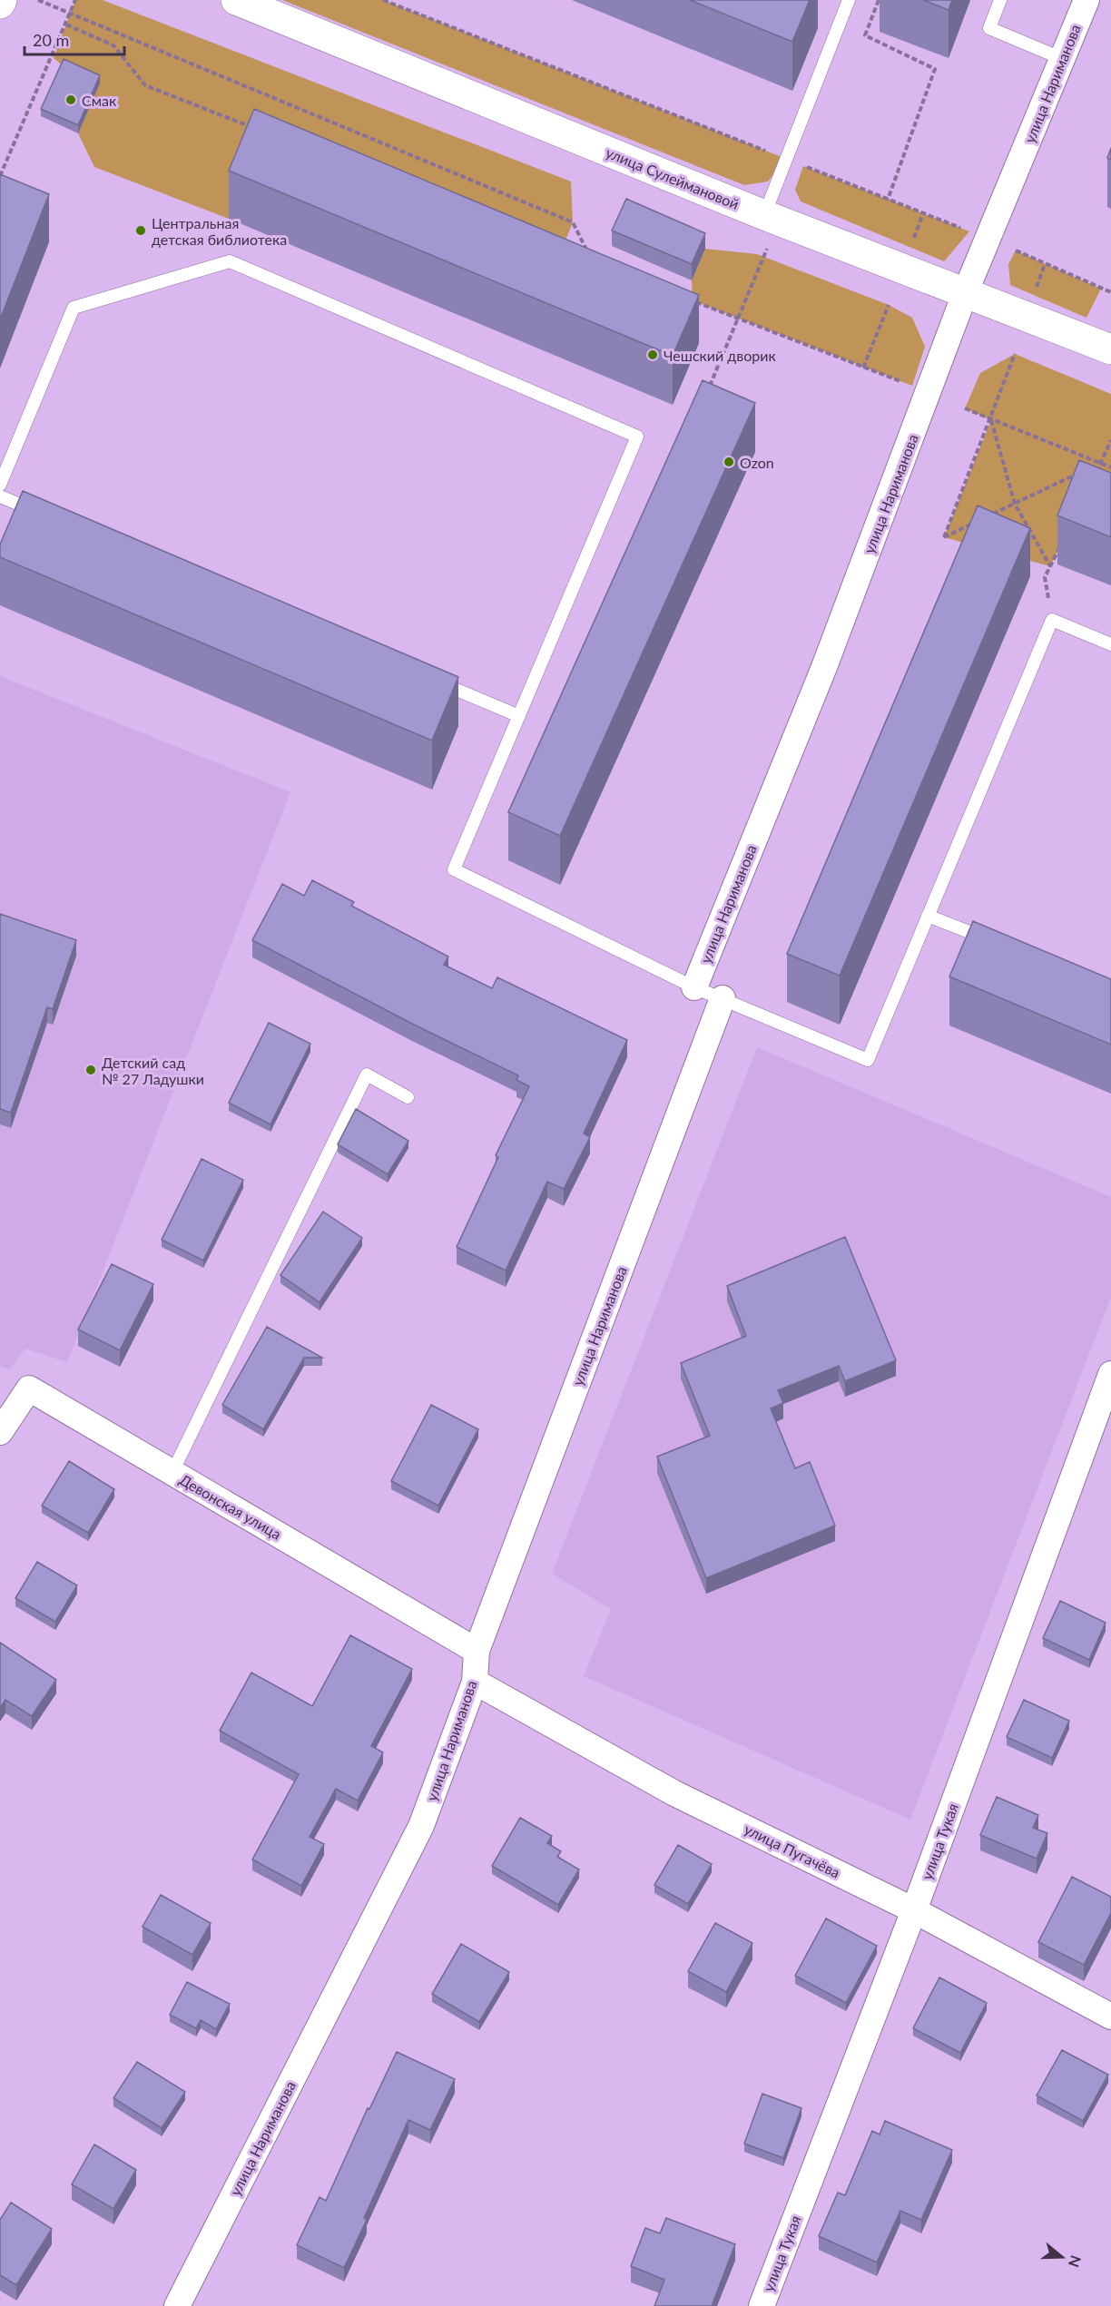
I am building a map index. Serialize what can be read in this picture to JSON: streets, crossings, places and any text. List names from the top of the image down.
{
  "streets": {
    "street": [
      "улица Нариманова",
      "улица Сулеймановой",
      "Девонская улица",
      "улица Тукая",
      "улица Пугачёва"
    ]
  },
  "crossings": [
    ["улица Нариманова", "улица Сулеймановой"],
    ["улица Нариманова", "Девонская улица"],
    ["улица Нариманова", "улица Пугачёва"],
    ["улица Тукая", "улица Пугачёва"]
  ],
  "places": [
    "Смак",
    "Центральная детская библиотека",
    "Чешский дворик",
    "Ozon",
    "Детский сад № 27 Ладушки"
  ],
  "scale_bar": "20 m",
  "north": "right"
}
